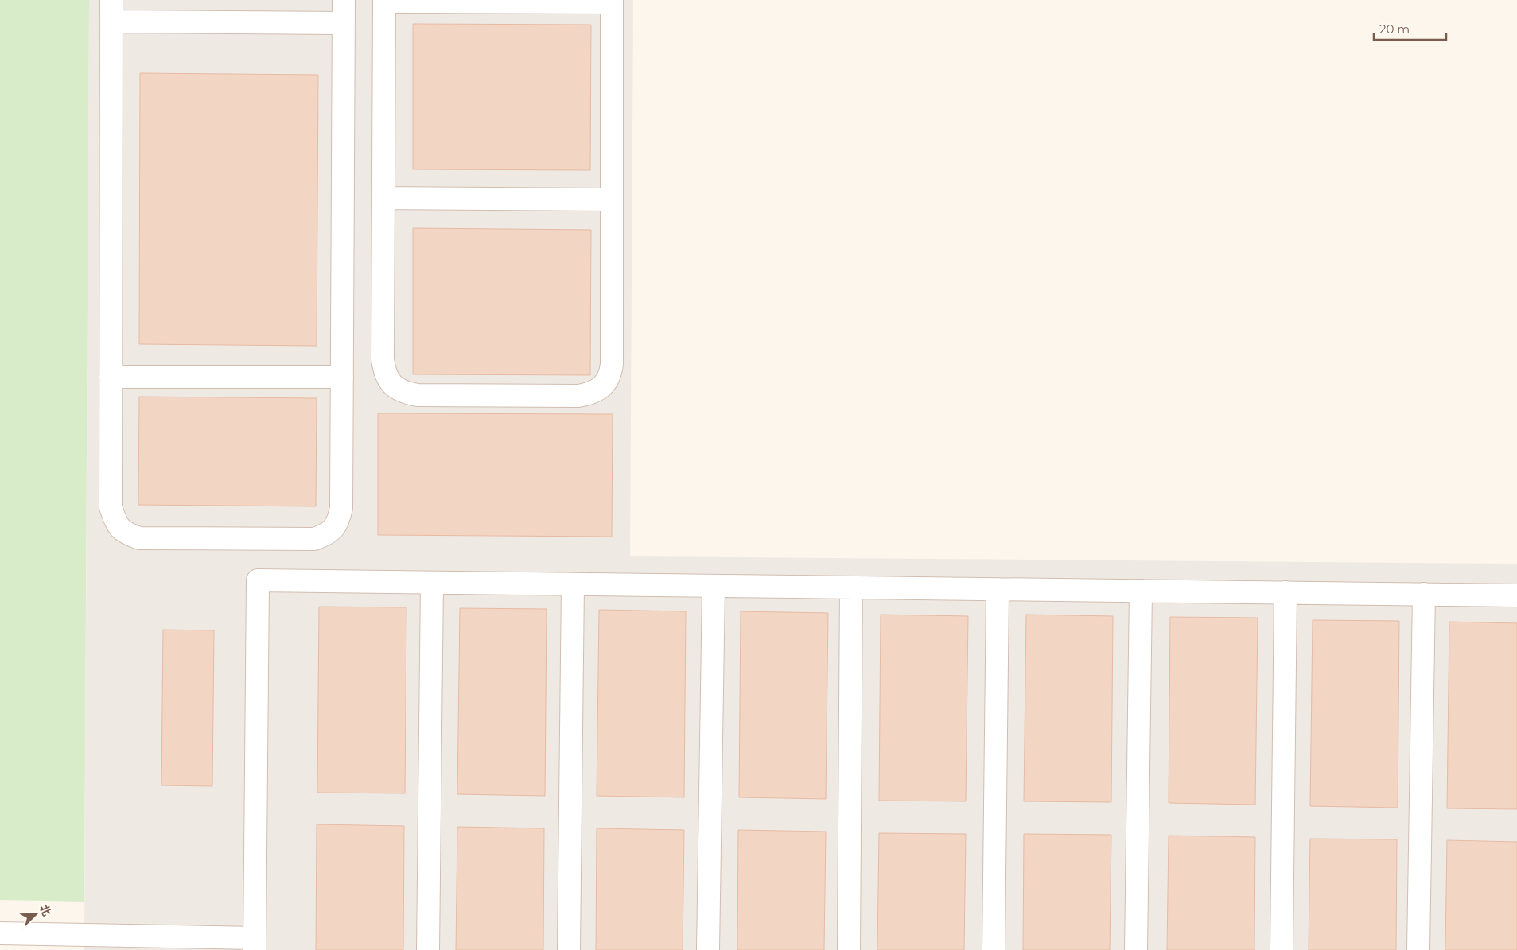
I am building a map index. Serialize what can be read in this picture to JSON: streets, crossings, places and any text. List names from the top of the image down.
{
  "scale_bar": "20 m",
  "north": "top right"
}
